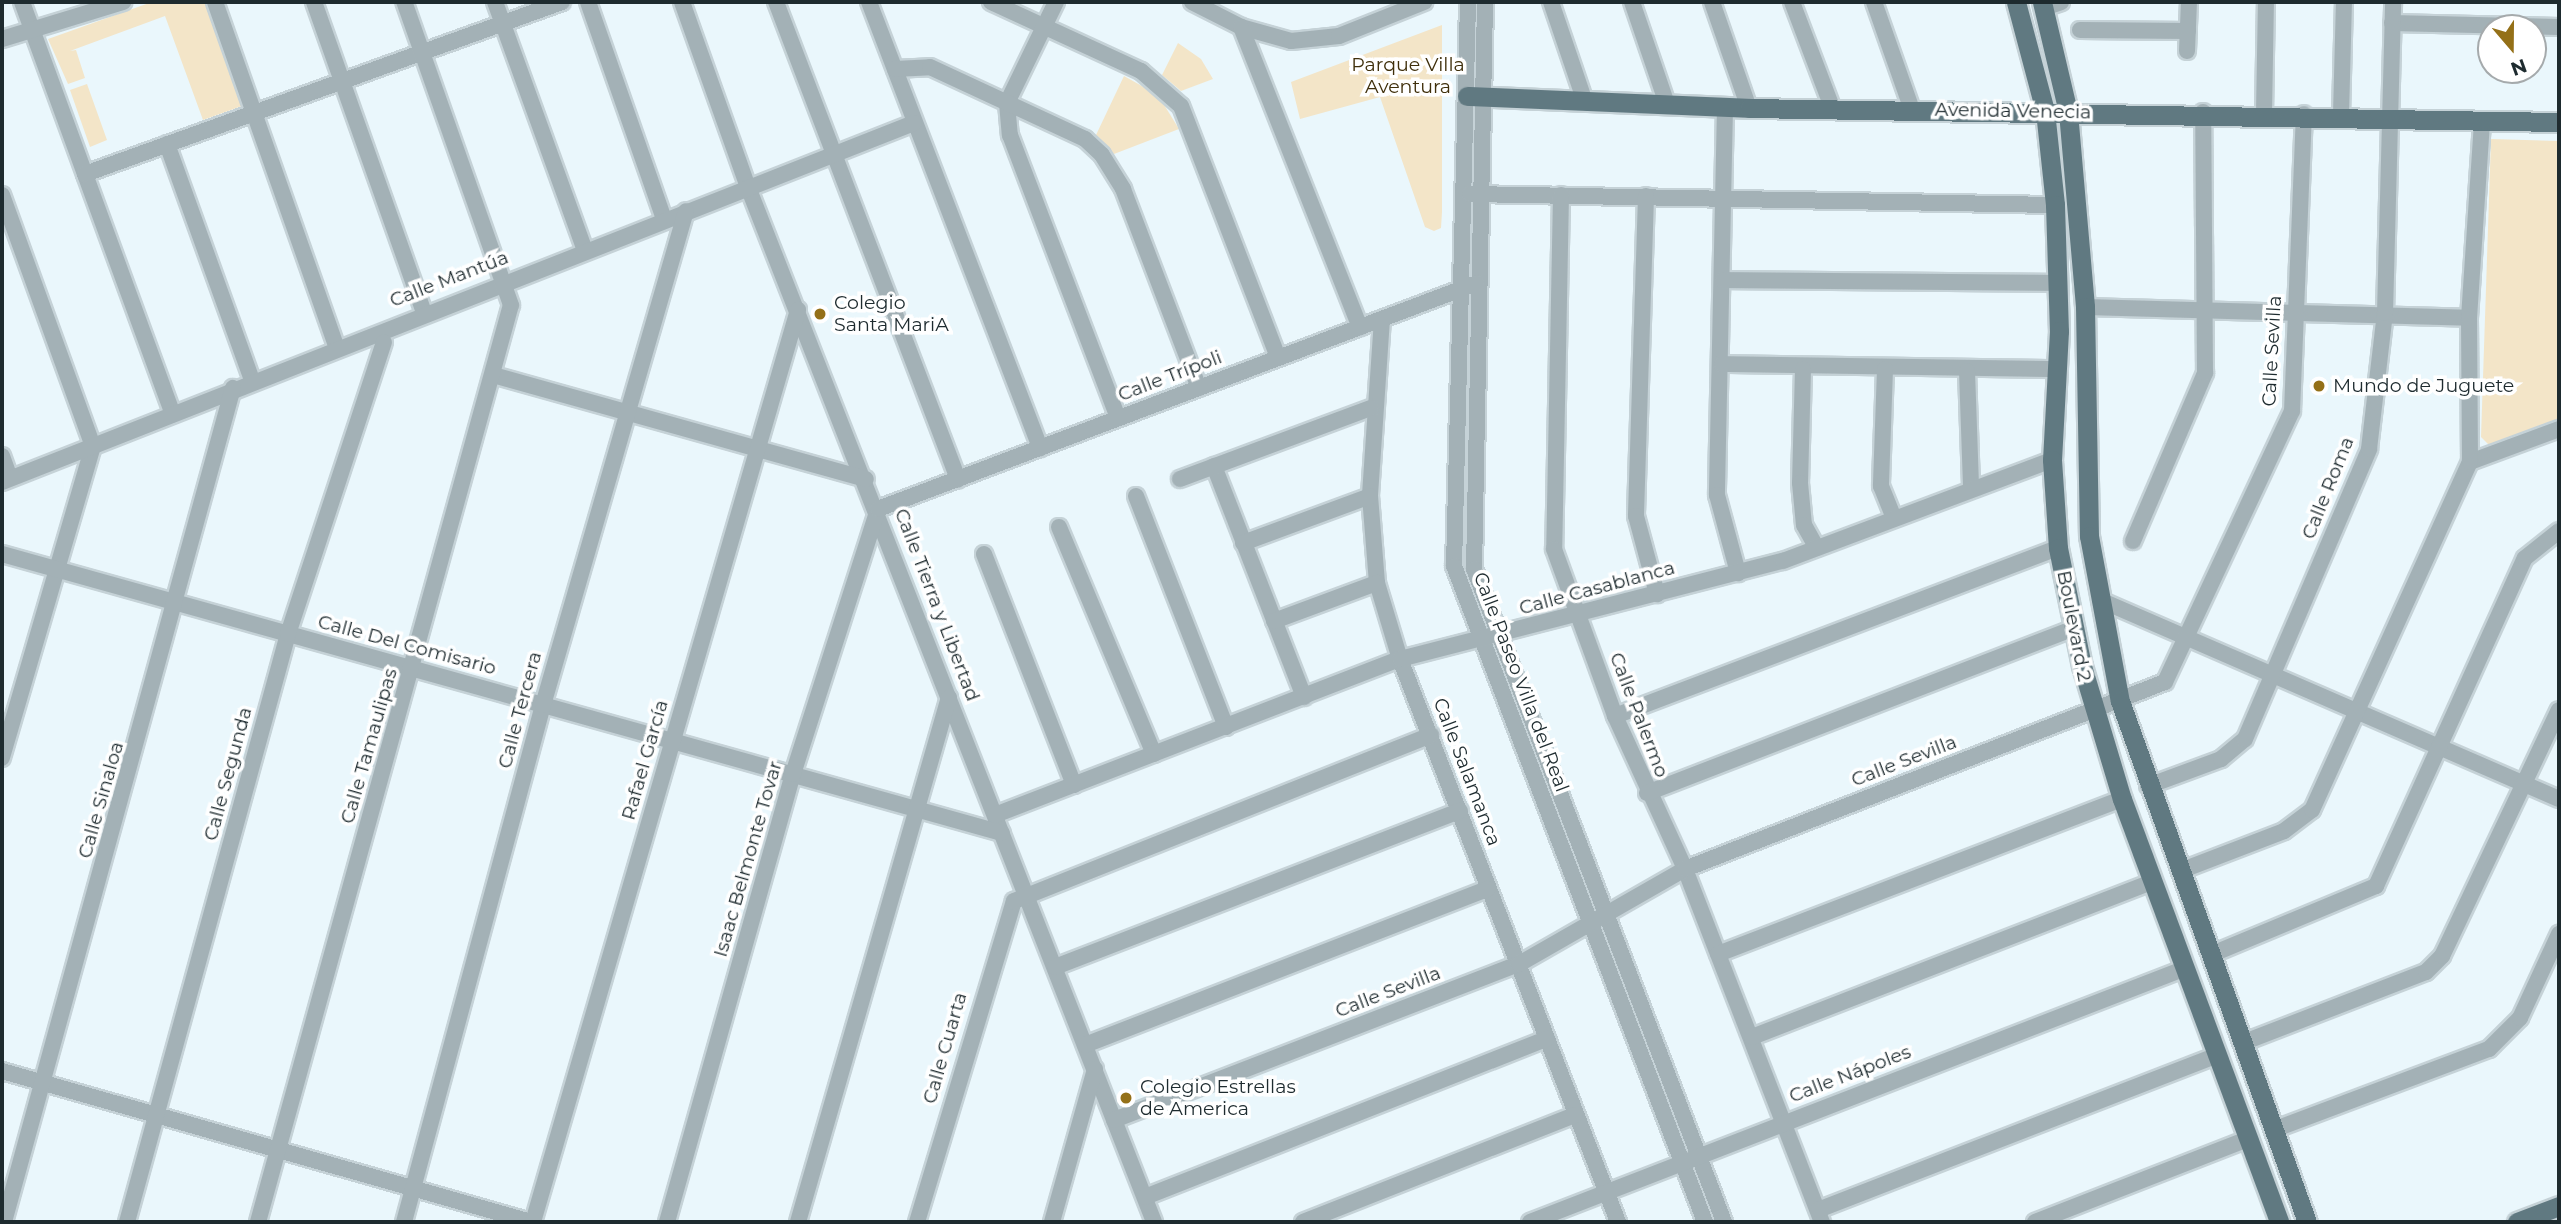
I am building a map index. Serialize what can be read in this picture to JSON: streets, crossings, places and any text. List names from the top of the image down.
{
  "streets": {
    "main road": ["Avenida Venecia", "Boulevard 2"],
    "street": [
      "Calle Mantúa",
      "Calle Sevilla",
      "Calle Trípoli",
      "Calle Roma",
      "Calle Casablanca",
      "Calle Tierra y Libertad",
      "Calle Del Comisario",
      "Calle Paseo Villa del Real",
      "Calle Tercera",
      "Calle Palermo",
      "Calle Tamaulipas",
      "Rafael García",
      "Calle Salamanca",
      "Calle Segunda",
      "Calle Sinaloa",
      "Isaac Belmonte Tovar",
      "Calle Cuarta",
      "Calle Nápoles"
    ]
  },
  "crossings": [
    ["Avenida Venecia", "Calle Sevilla"],
    ["Avenida Venecia", "Calle Roma"],
    ["Avenida Venecia", "Boulevard 2"],
    ["Avenida Venecia", "Calle Paseo Villa del Real"],
    ["Calle Mantúa", "Calle Tierra y Libertad"],
    ["Calle Mantúa", "Calle Tercera"],
    ["Calle Mantúa", "Calle Tamaulipas"],
    ["Calle Mantúa", "Calle Sinaloa"],
    ["Calle Sevilla", "Calle Tierra y Libertad"],
    ["Calle Sevilla", "Boulevard 2"],
    ["Calle Sevilla", "Calle Paseo Villa del Real"],
    ["Calle Sevilla", "Calle Palermo"],
    ["Calle Sevilla", "Calle Salamanca"],
    ["Calle Trípoli", "Calle Tierra y Libertad"],
    ["Calle Trípoli", "Calle Paseo Villa del Real"],
    ["Calle Trípoli", "Calle Salamanca"],
    ["Calle Trípoli", "Isaac Belmonte Tovar"],
    ["Calle Roma", "Boulevard 2"],
    ["Calle Casablanca", "Calle Tierra y Libertad"],
    ["Calle Casablanca", "Boulevard 2"],
    ["Calle Casablanca", "Calle Paseo Villa del Real"],
    ["Calle Casablanca", "Calle Palermo"],
    ["Calle Casablanca", "Calle Salamanca"],
    ["Calle Tierra y Libertad", "Calle Del Comisario"],
    ["Calle Tierra y Libertad", "Rafael García"],
    ["Calle Tierra y Libertad", "Isaac Belmonte Tovar"],
    ["Calle Tierra y Libertad", "Calle Cuarta"],
    ["Boulevard 2", "Calle Nápoles"],
    ["Calle Del Comisario", "Calle Tercera"],
    ["Calle Del Comisario", "Calle Tamaulipas"],
    ["Calle Del Comisario", "Rafael García"],
    ["Calle Del Comisario", "Calle Segunda"],
    ["Calle Del Comisario", "Calle Sinaloa"],
    ["Calle Del Comisario", "Isaac Belmonte Tovar"],
    ["Calle Paseo Villa del Real", "Calle Nápoles"],
    ["Calle Palermo", "Calle Nápoles"],
    ["Calle Salamanca", "Calle Nápoles"]
  ],
  "parks": ["Parque Villa Aventura"],
  "places": ["Colegio Santa MariA", "Mundo de Juguete", "Colegio Estrellas de America"],
  "north": "bottom"
}
